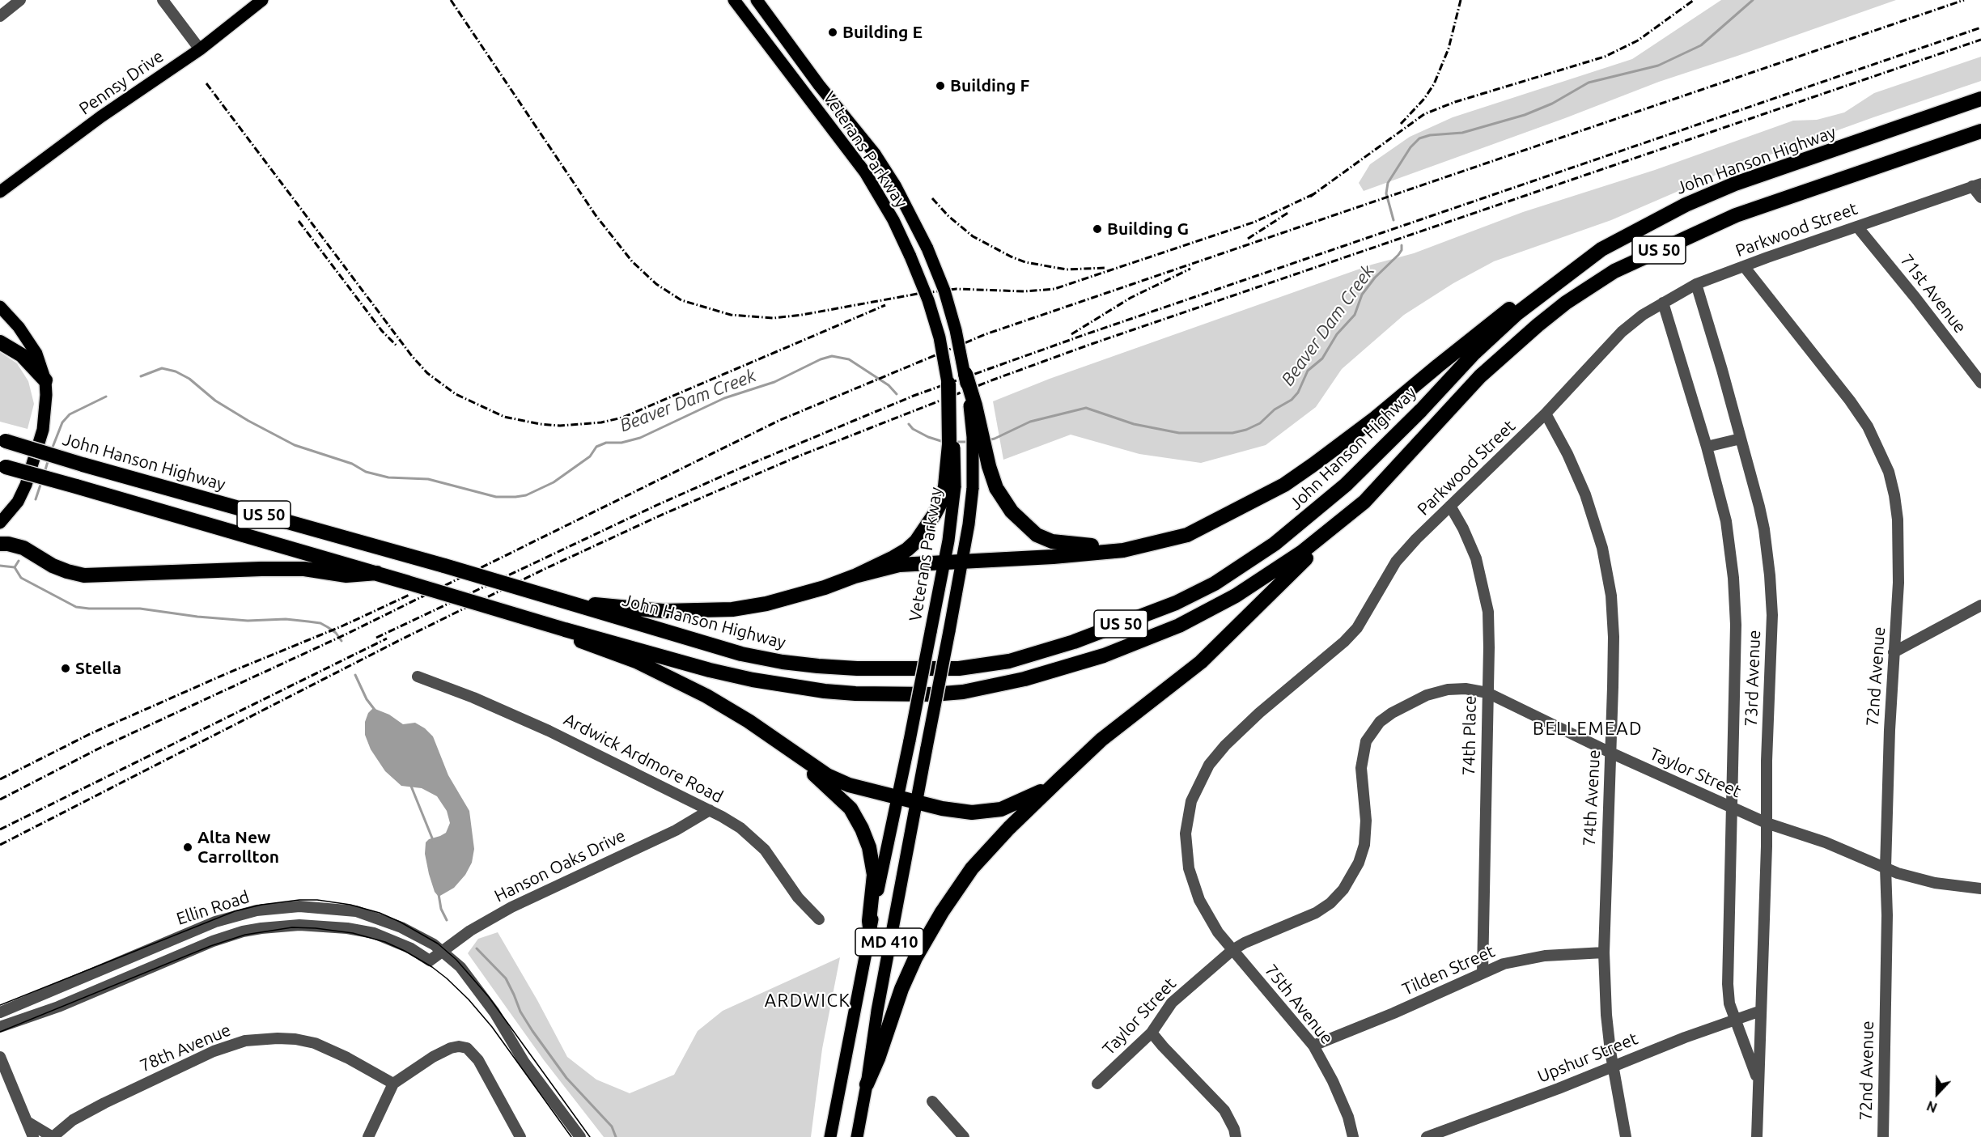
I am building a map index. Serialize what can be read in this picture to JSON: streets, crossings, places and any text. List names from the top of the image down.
{
  "streets": {
    "highway": ["John Hanson Highway", "US 50"],
    "main road": ["Pennsy Drive", "Veterans Parkway", "MD 410"],
    "street": [
      "Parkwood Street",
      "71st Avenue",
      "72nd Avenue",
      "73rd Avenue",
      "74th Place",
      "Ardwick Ardmore Road",
      "Taylor Street",
      "74th Avenue",
      "Hanson Oaks Drive",
      "Ellin Road",
      "Tilden Street",
      "75th Avenue",
      "78th Avenue",
      "Upshur Street"
    ]
  },
  "crossings": [
    ["Parkwood Street", "71st Avenue"],
    ["Parkwood Street", "72nd Avenue"],
    ["Parkwood Street", "73rd Avenue"],
    ["Parkwood Street", "74th Place"],
    ["Parkwood Street", "Taylor Street"],
    ["Parkwood Street", "74th Avenue"],
    ["Parkwood Street", "75th Avenue"],
    ["72nd Avenue", "Taylor Street"],
    ["73rd Avenue", "Taylor Street"],
    ["73rd Avenue", "Upshur Street"],
    ["74th Place", "Taylor Street"],
    ["74th Place", "Tilden Street"],
    ["Ardwick Ardmore Road", "Hanson Oaks Drive"],
    ["Taylor Street", "74th Avenue"],
    ["Taylor Street", "75th Avenue"],
    ["74th Avenue", "Tilden Street"],
    ["74th Avenue", "Upshur Street"],
    ["Hanson Oaks Drive", "Ellin Road"],
    ["Tilden Street", "75th Avenue"]
  ],
  "districts": ["BELLEMEAD", "ARDWICK"],
  "water": ["Beaver Dam Creek"],
  "places": [
    "Building E",
    "Building F",
    "Building G",
    "Stella",
    "Alta New Carrollton"
  ],
  "north": "bottom"
}
